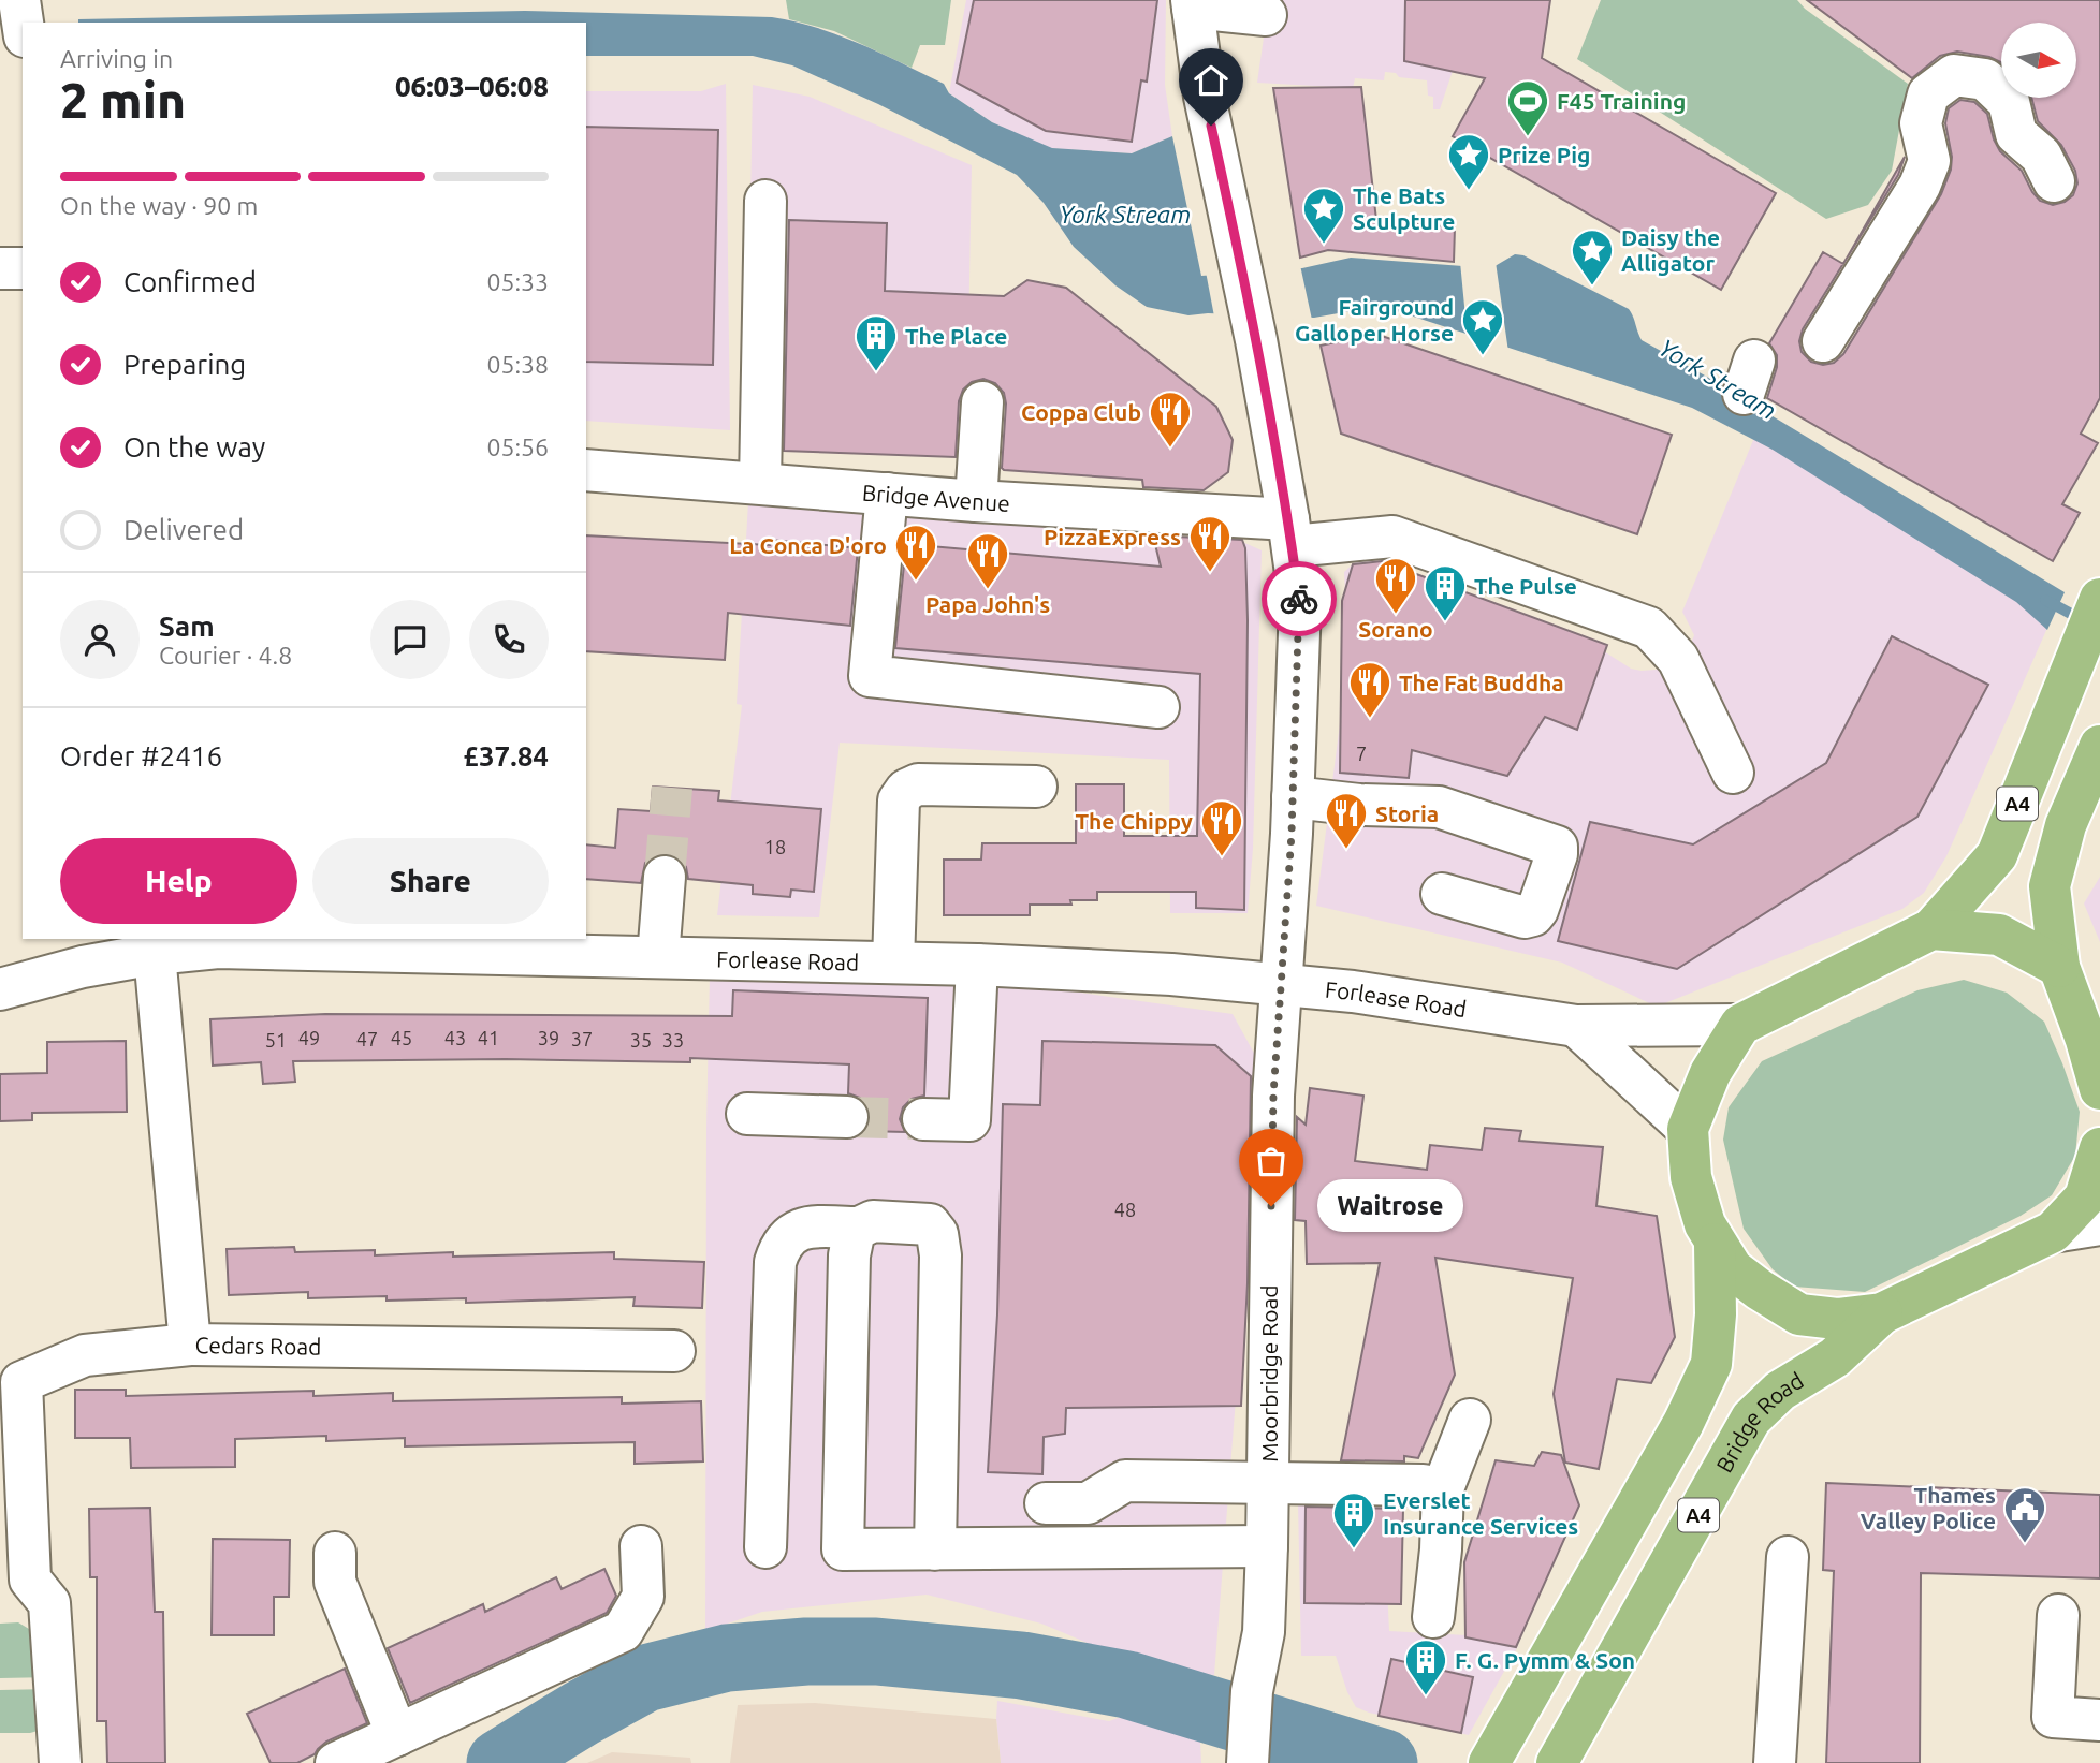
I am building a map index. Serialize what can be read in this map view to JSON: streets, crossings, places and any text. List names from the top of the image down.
{
  "streets": {
    "main road": ["A4", "Bridge Road"],
    "street": [
      "Bridge Avenue",
      "Forlease Road",
      "Cedars Road",
      "Moorbridge Road"
    ]
  },
  "crossings": [
    ["Bridge Avenue", "Moorbridge Road"],
    ["A4", "Forlease Road"],
    ["A4", "Bridge Road"],
    ["Forlease Road", "Cedars Road"],
    ["Forlease Road", "Moorbridge Road"]
  ],
  "water": ["York Stream"],
  "places": {
    "sports": ["F45 Training"],
    "place": [
      "Prize Pig",
      "The Bats Sculpture",
      "Daisy the Alligator",
      "Fairground Galloper Horse"
    ],
    "building": [
      "The Place",
      "The Pulse",
      "Everslet Insurance Services",
      "F. G. Pymm & Son"
    ],
    "restaurant": [
      "Coppa Club",
      "PizzaExpress",
      "La Conca D'oro",
      "Papa John's",
      "Sorano",
      "The Fat Buddha",
      "Storia",
      "The Chippy"
    ],
    "other": ["Waitrose"],
    "public building": ["Thames Valley Police"]
  },
  "house_numbers": [
    "7",
    "18",
    "49",
    "45",
    "43",
    "41",
    "39",
    "47",
    "37",
    "51",
    "35",
    "33",
    "48"
  ],
  "north": "right",
  "page": {
    "heading": ["2 min", "Arriving in", "06:03–06:08"],
    "panel": [
      "Sam",
      "Courier · 4.8",
      "Order #2416",
      "£37.84"
    ],
    "bar": "On the way · 90 m",
    "list": [
      ["Confirmed", "05:33"],
      ["Preparing", "05:38"],
      ["On the way", "05:56"],
      "Delivered"
    ],
    "buttons": ["Help", "Share"],
    "bubble": "Waitrose"
  }
}
